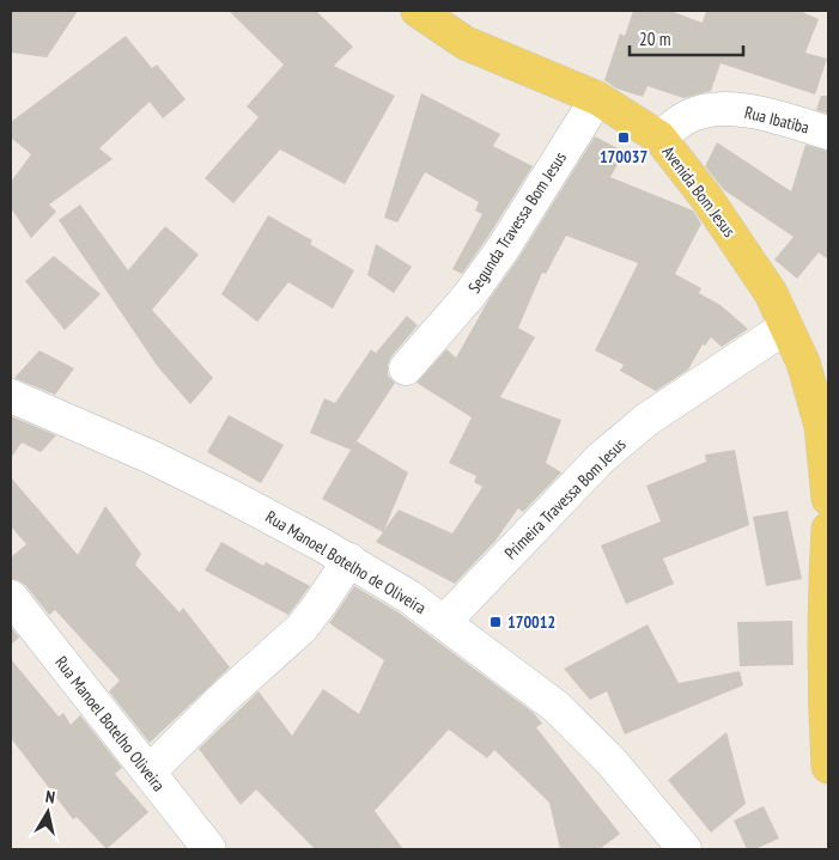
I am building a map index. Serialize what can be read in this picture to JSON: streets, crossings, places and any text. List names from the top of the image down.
{
  "streets": {
    "main road": ["Avenida Bom Jesus"],
    "street": [
      "Rua Ibatiba",
      "Segunda Travessa Bom Jesus",
      "Primeira Travessa Bom Jesus",
      "Rua Manoel Botelho de Oliveira",
      "Rua Manoel Botelho Oliveira"
    ]
  },
  "crossings": [
    ["Rua Ibatiba", "Avenida Bom Jesus"],
    ["Avenida Bom Jesus", "Segunda Travessa Bom Jesus"],
    ["Avenida Bom Jesus", "Primeira Travessa Bom Jesus"],
    ["Primeira Travessa Bom Jesus", "Rua Manoel Botelho de Oliveira"]
  ],
  "places": {
    "transit": ["170037", "170012"]
  },
  "scale_bar": "20 m",
  "north": "top"
}
